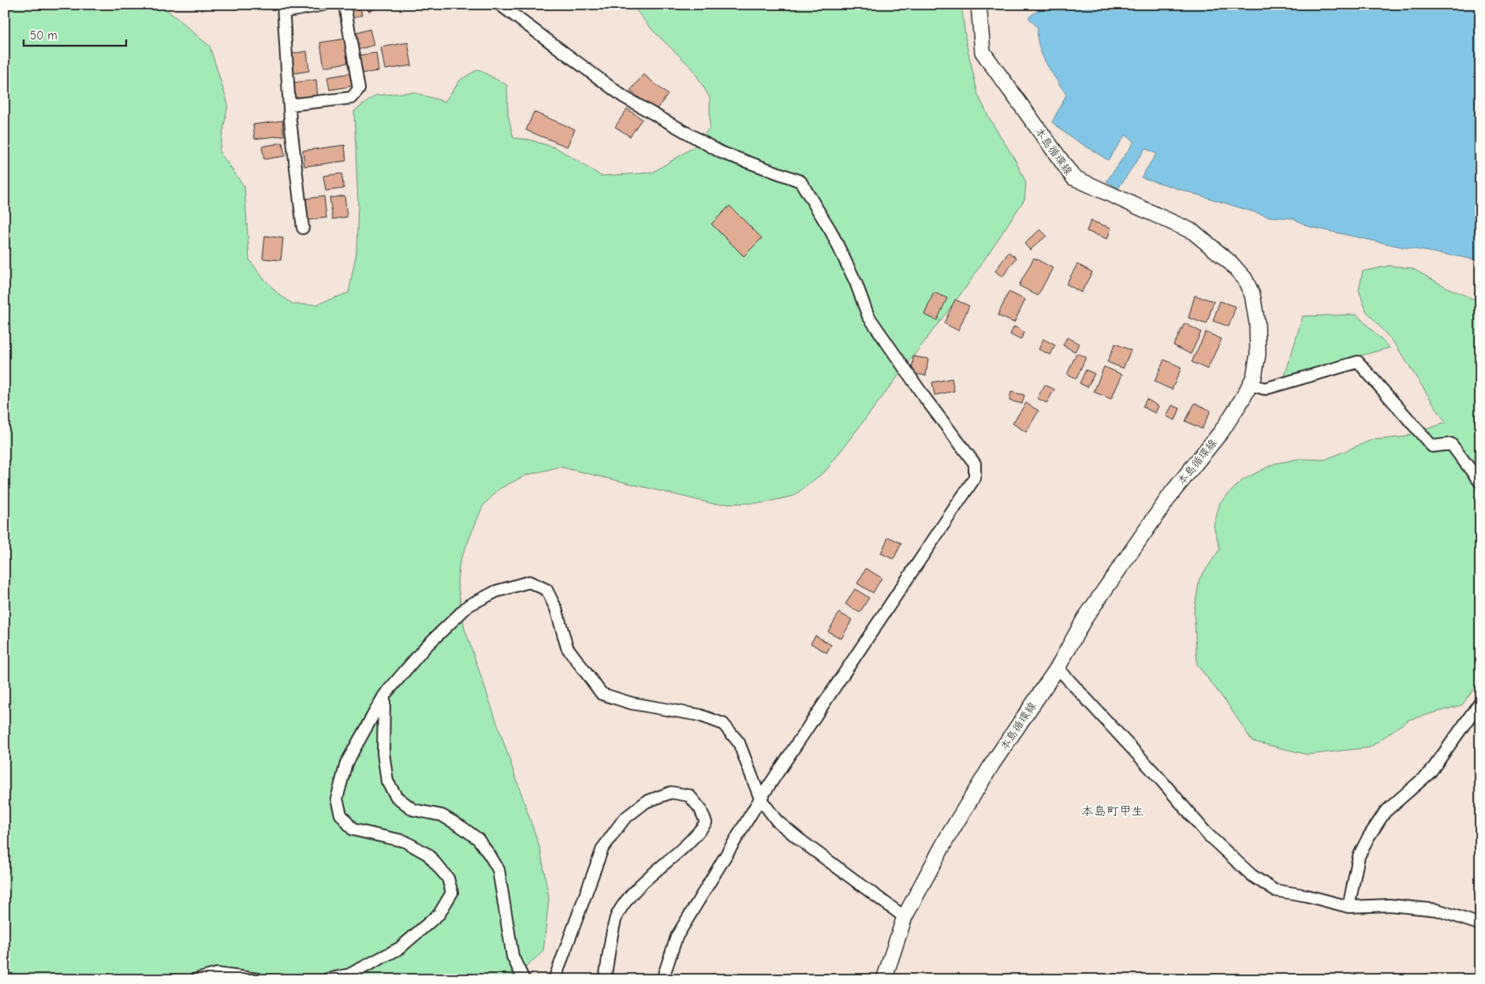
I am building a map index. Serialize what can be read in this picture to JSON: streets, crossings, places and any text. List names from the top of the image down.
{
  "streets": {
    "main road": ["本島循環線"]
  },
  "districts": ["本島町甲生"],
  "scale_bar": "50 m"
}
